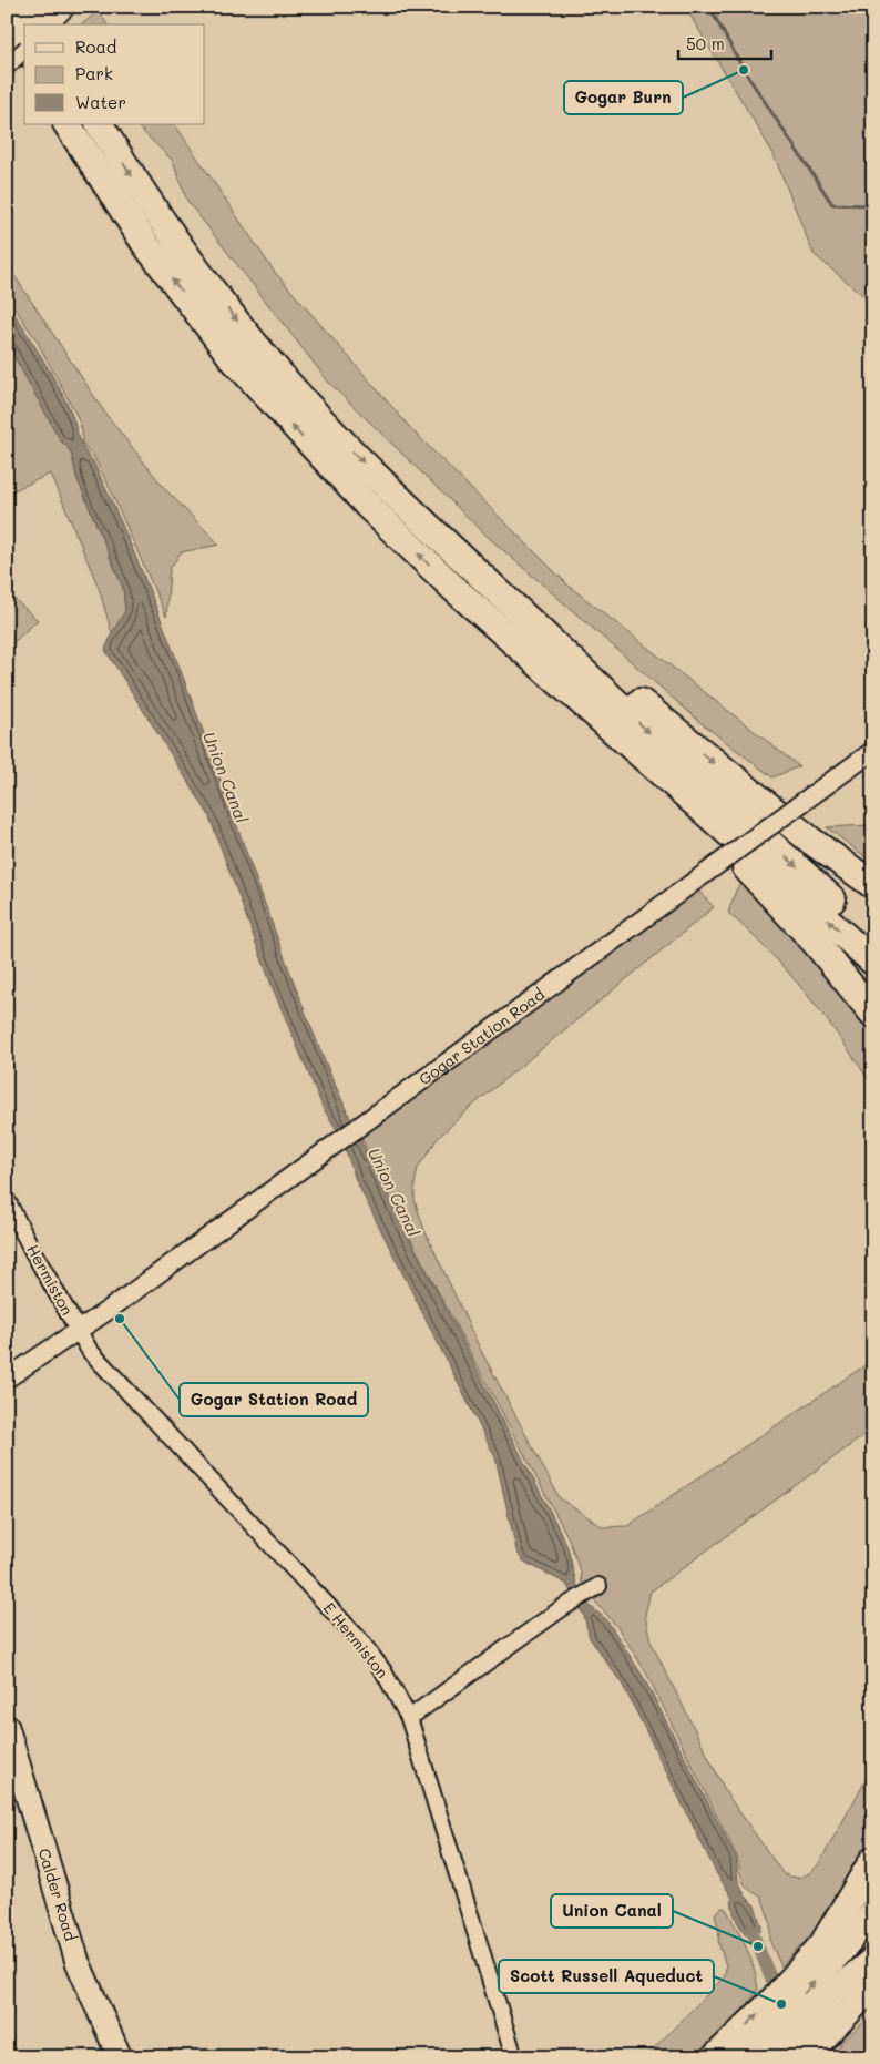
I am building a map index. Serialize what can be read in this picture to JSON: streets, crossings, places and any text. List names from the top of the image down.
{
  "streets": {
    "main road": ["Calder Road"],
    "street": ["Gogar Station Road", "Hermiston", "E Hermiston"]
  },
  "crossings": [
    ["Gogar Station Road", "Hermiston"],
    ["Gogar Station Road", "E Hermiston"],
    ["Hermiston", "E Hermiston"]
  ],
  "water": ["Union Canal"],
  "places": [
    "Gogar Burn",
    "Gogar Station Road",
    "Union Canal",
    "Scott Russell Aqueduct"
  ],
  "legend": ["Road", "Park", "Water"],
  "scale_bar": "50 m"
}
